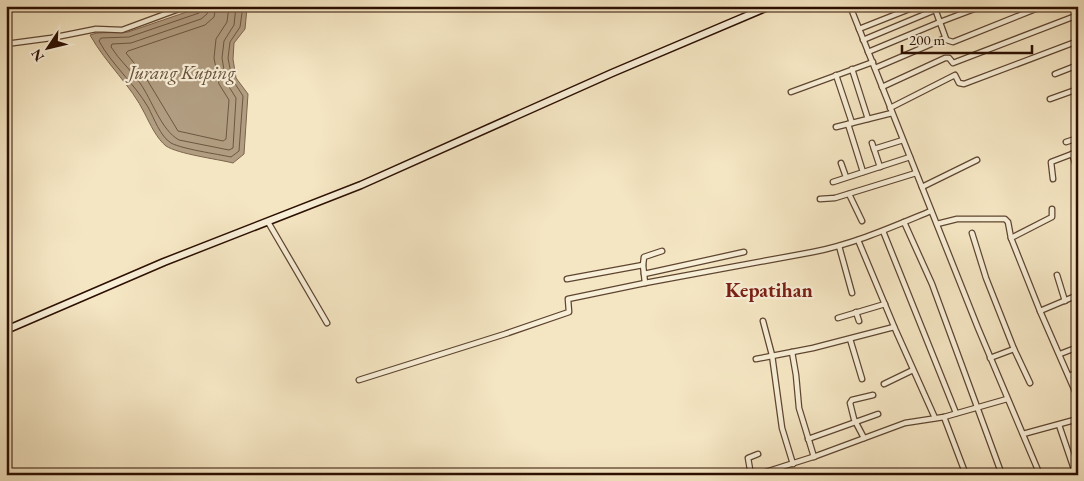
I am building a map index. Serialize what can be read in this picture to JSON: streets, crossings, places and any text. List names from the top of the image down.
{
  "districts": ["Kepatihan"],
  "water": ["Jurang Kuping"],
  "scale_bar": "200 m",
  "north": "bottom left"
}
